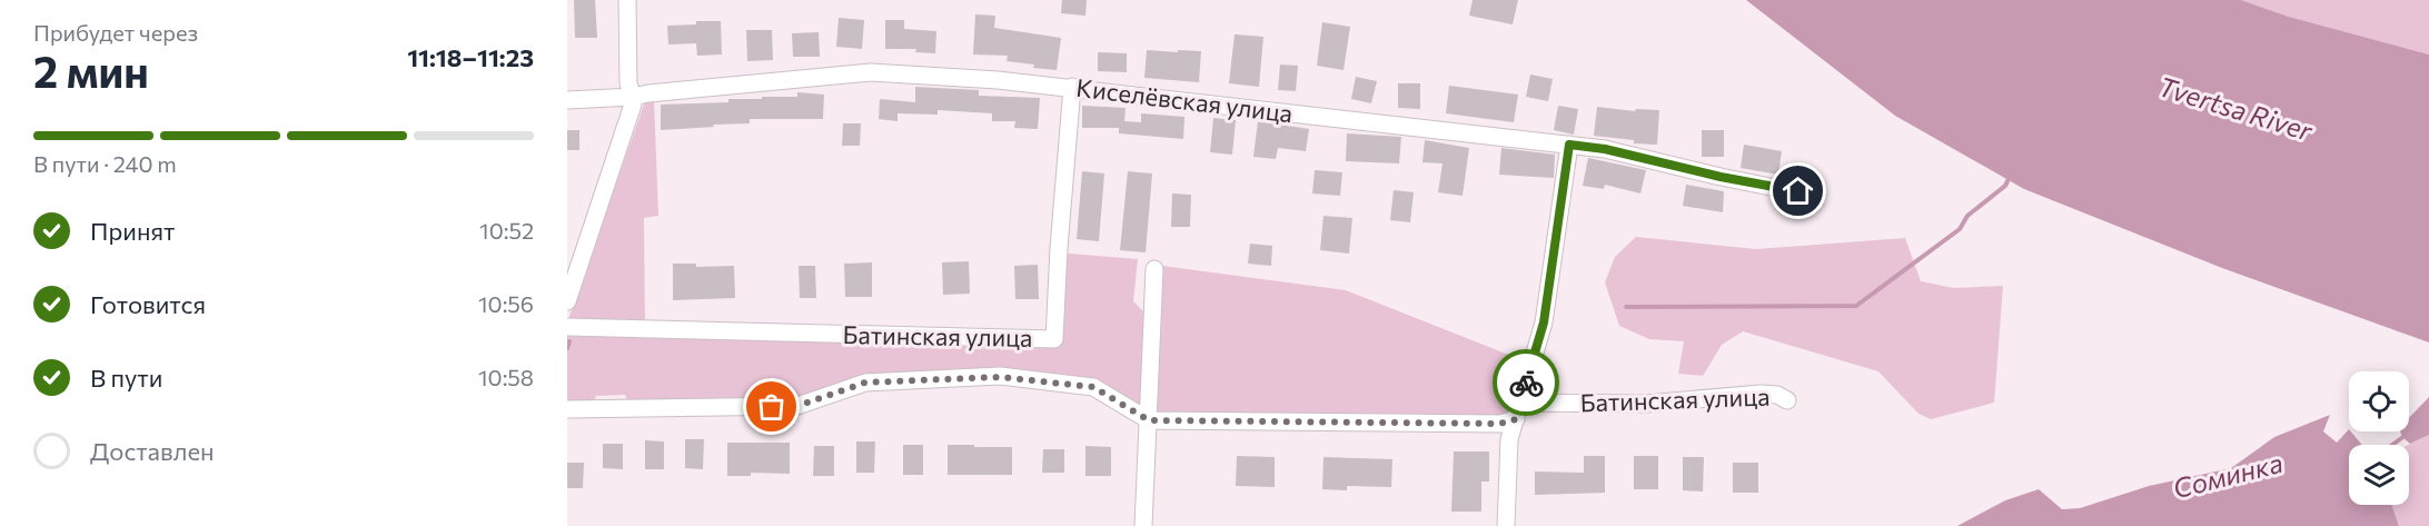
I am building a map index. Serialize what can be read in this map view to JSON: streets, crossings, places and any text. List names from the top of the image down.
{
  "streets": {
    "street": ["Киселёвская улица", "Батинская улица"]
  },
  "crossings": [
    ["Киселёвская улица", "Батинская улица"]
  ],
  "water": ["Tvertsa River", "Соминка"],
  "page": {
    "heading": ["2 мин", "Прибудет через", "11:18–11:23"],
    "bar": "В пути · 240 m",
    "list": [
      ["Принят", "10:52"],
      ["Готовится", "10:56"],
      ["В пути", "10:58"],
      "Доставлен"
    ]
  }
}
